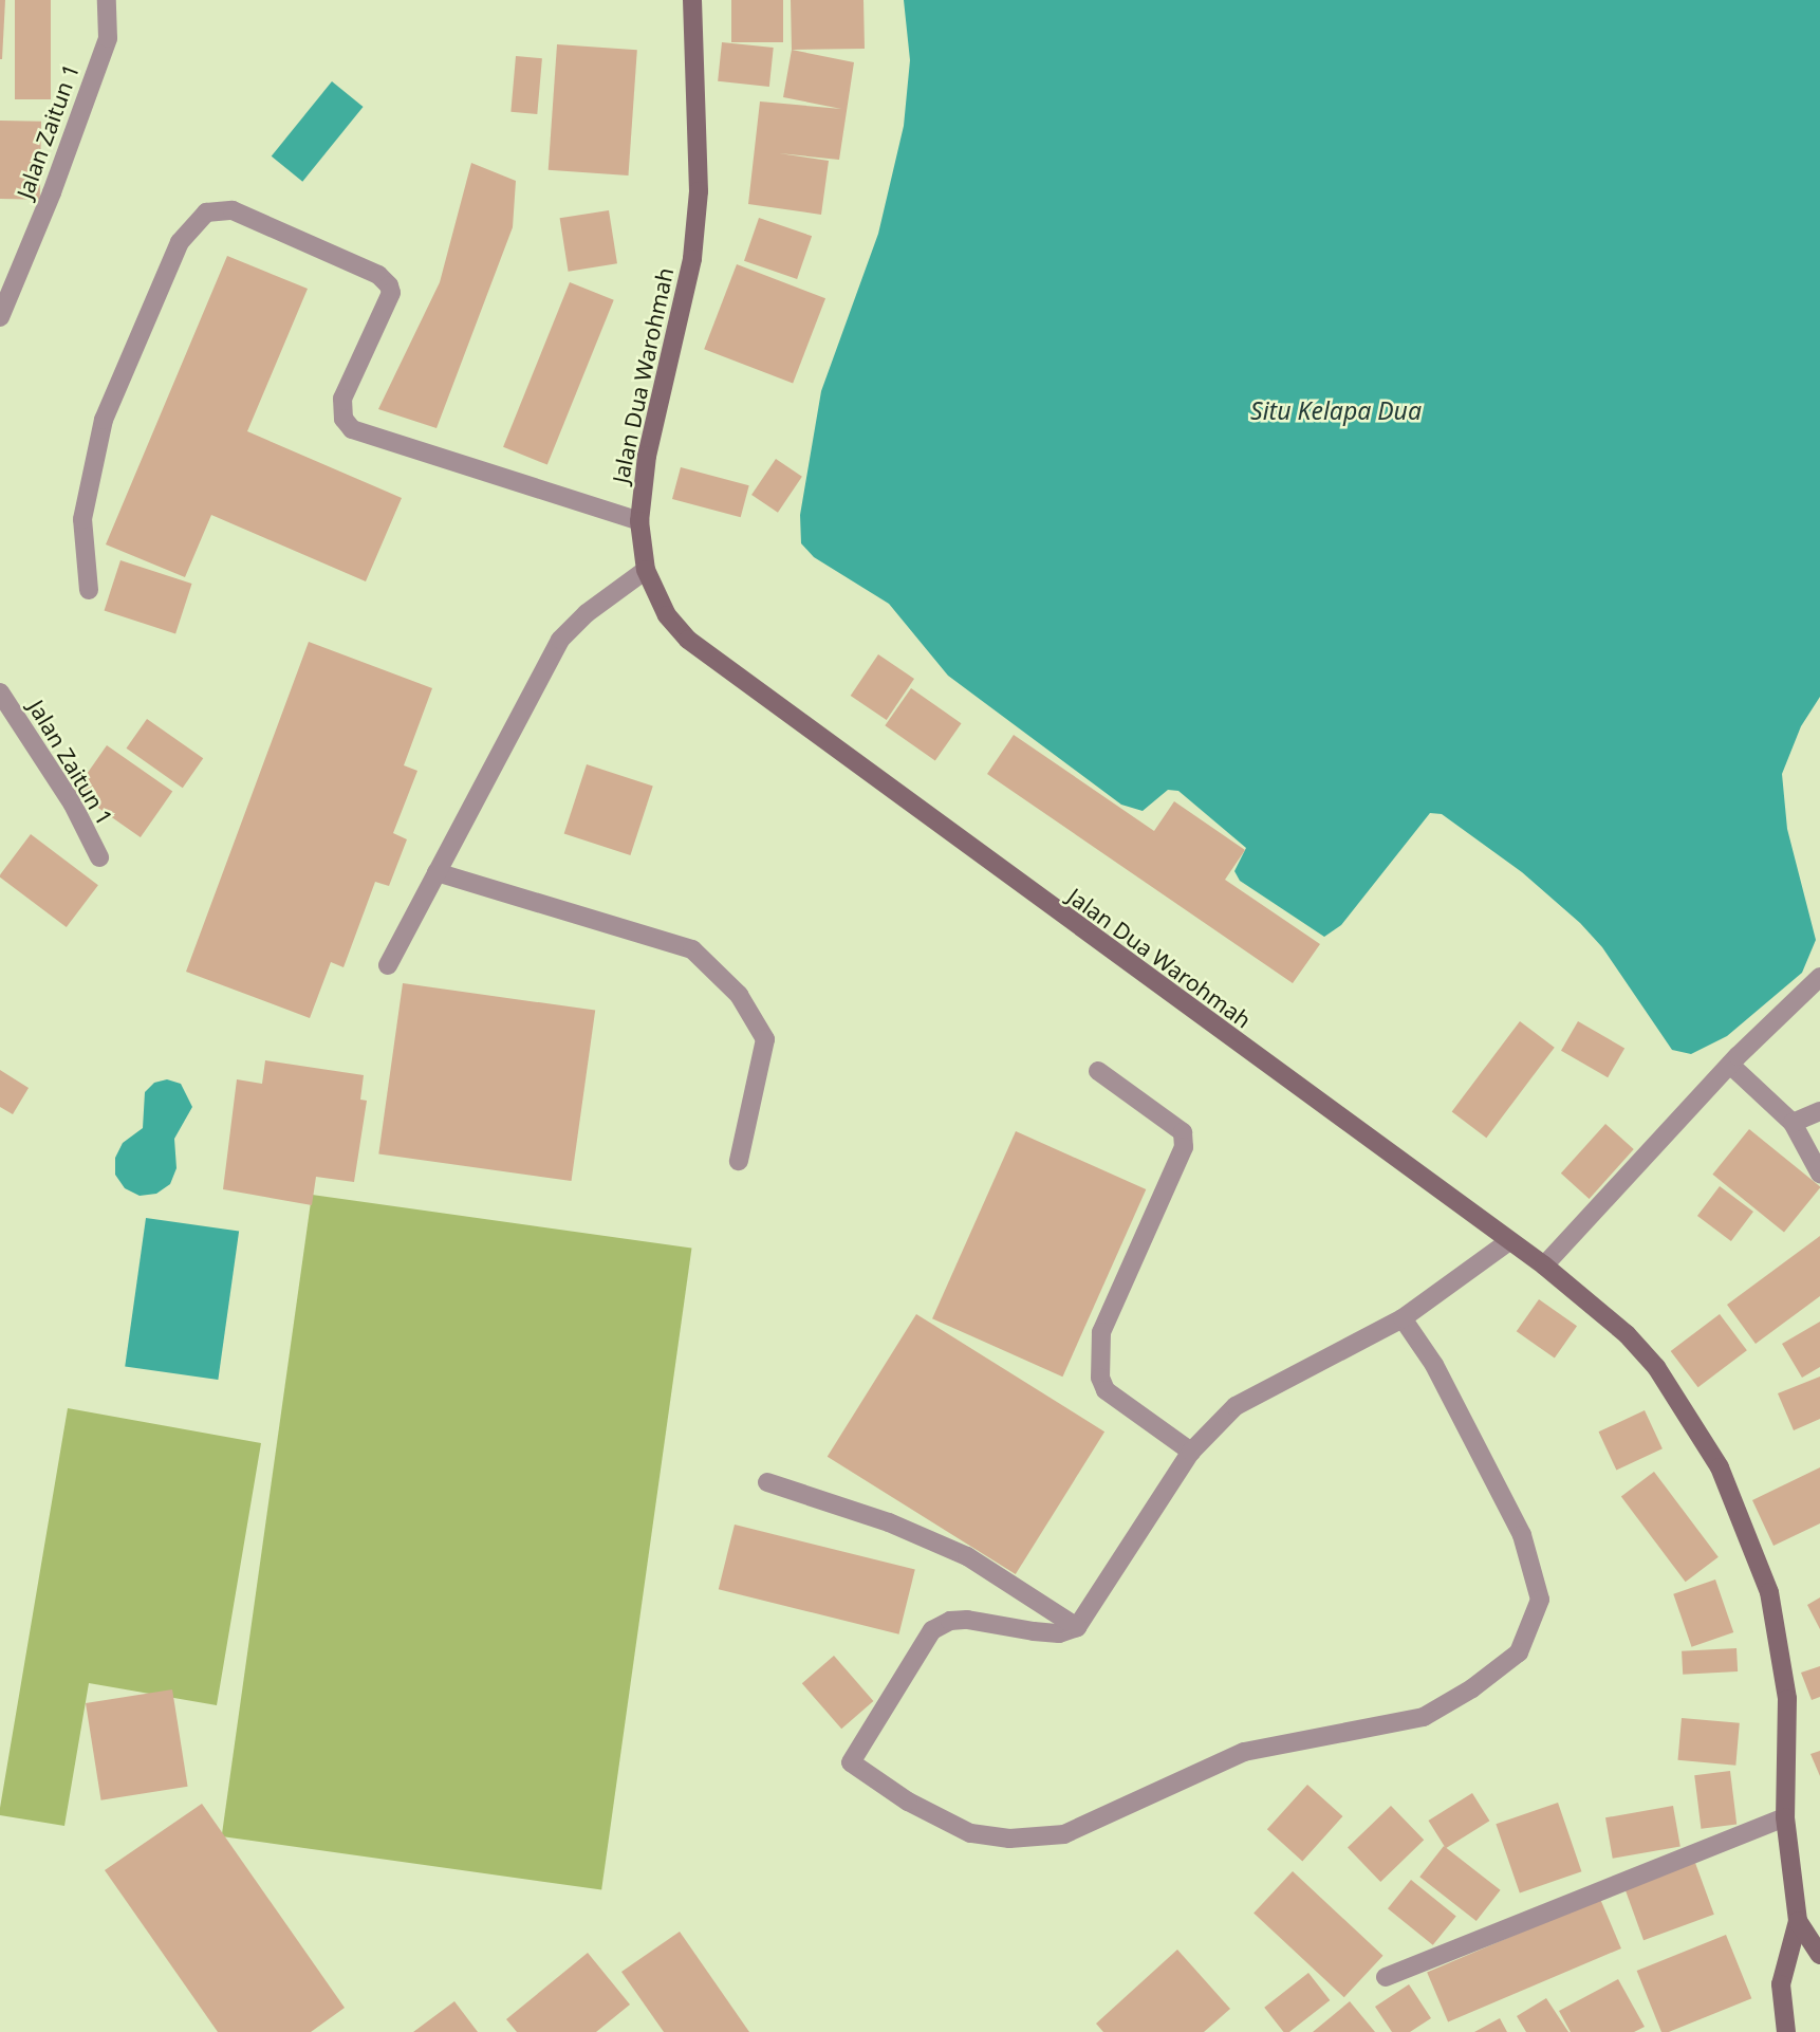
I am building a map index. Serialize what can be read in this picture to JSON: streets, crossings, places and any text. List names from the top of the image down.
{
  "streets": {
    "street": ["Jalan Zaitun 1", "Jalan Dua Warohmah"]
  },
  "water": ["Situ Kelapa Dua"]
}
